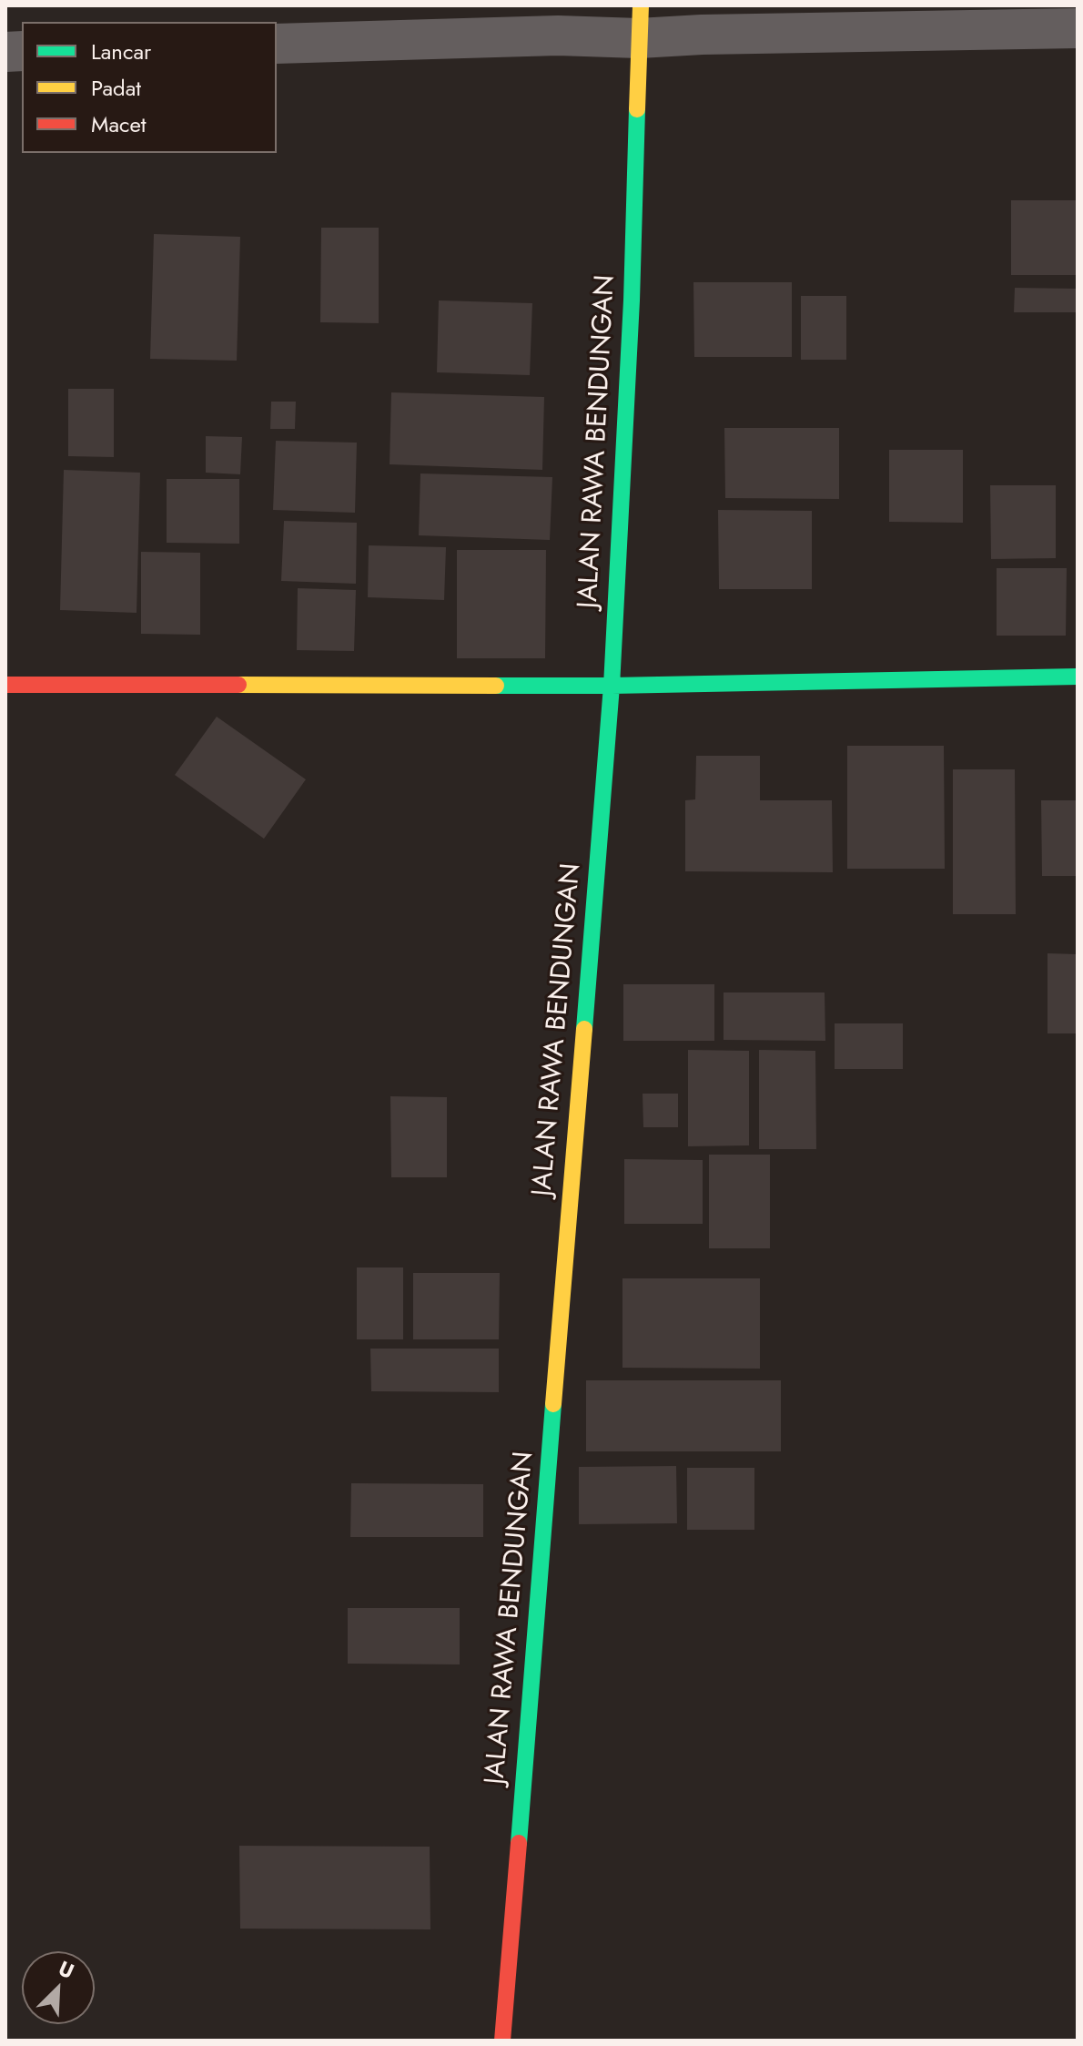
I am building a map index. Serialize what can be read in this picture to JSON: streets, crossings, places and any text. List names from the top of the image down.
{
  "streets": {
    "street": ["JALAN RAWA BENDUNGAN"]
  },
  "legend": ["Lancar", "Padat", "Macet"],
  "north": "top right"
}
